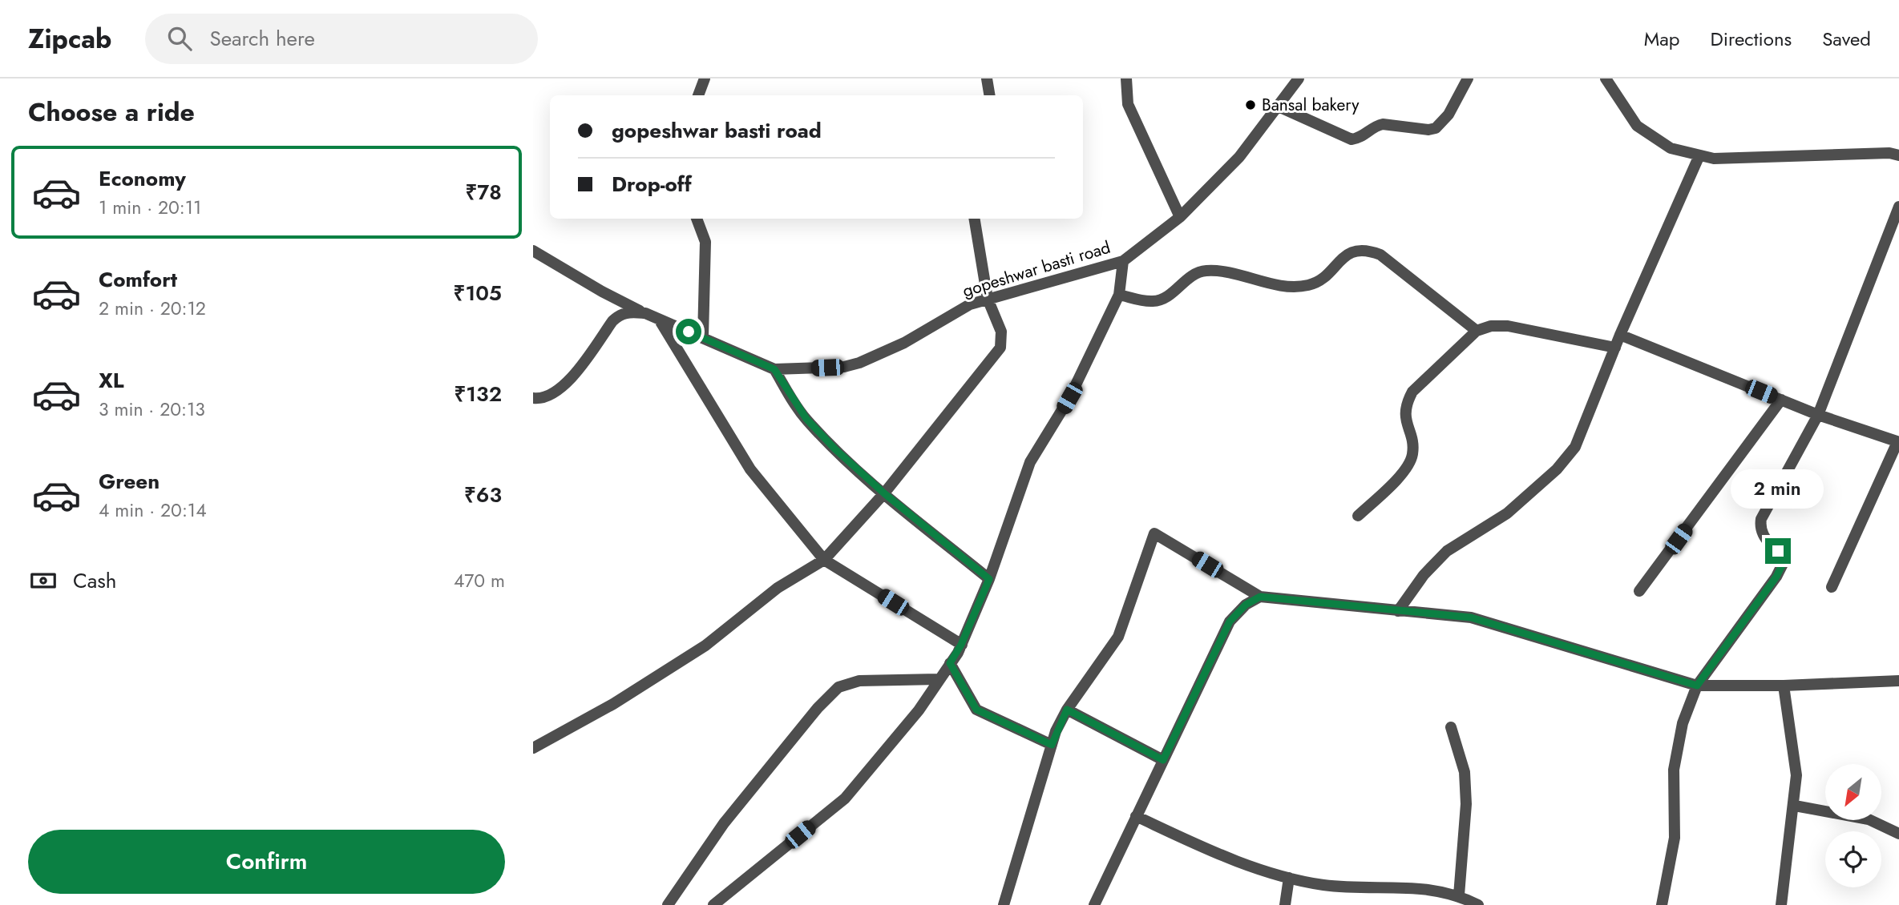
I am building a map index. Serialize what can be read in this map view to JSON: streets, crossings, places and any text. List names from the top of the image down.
{
  "streets": {
    "street": ["gopeshwar basti road"]
  },
  "places": ["Bansal bakery"],
  "north": "bottom left",
  "page": {
    "header": "Zipcab",
    "search": "Search here",
    "nav": ["Map", "Directions", "Saved"],
    "heading": "Choose a ride",
    "banner": ["gopeshwar basti road", "Drop-off"],
    "list": [
      {
        "name": "Economy",
        "note": "1 min · 20:11",
        "value": "₹78"
      },
      {
        "name": "Comfort",
        "note": "2 min · 20:12",
        "value": "₹105"
      },
      {
        "name": "XL",
        "note": "3 min · 20:13",
        "value": "₹132"
      },
      {
        "name": "Green",
        "note": "4 min · 20:14",
        "value": "₹63"
      }
    ],
    "bubble": "2 min",
    "pay": ["Cash", "470 m"],
    "buttons": "Confirm"
  }
}
